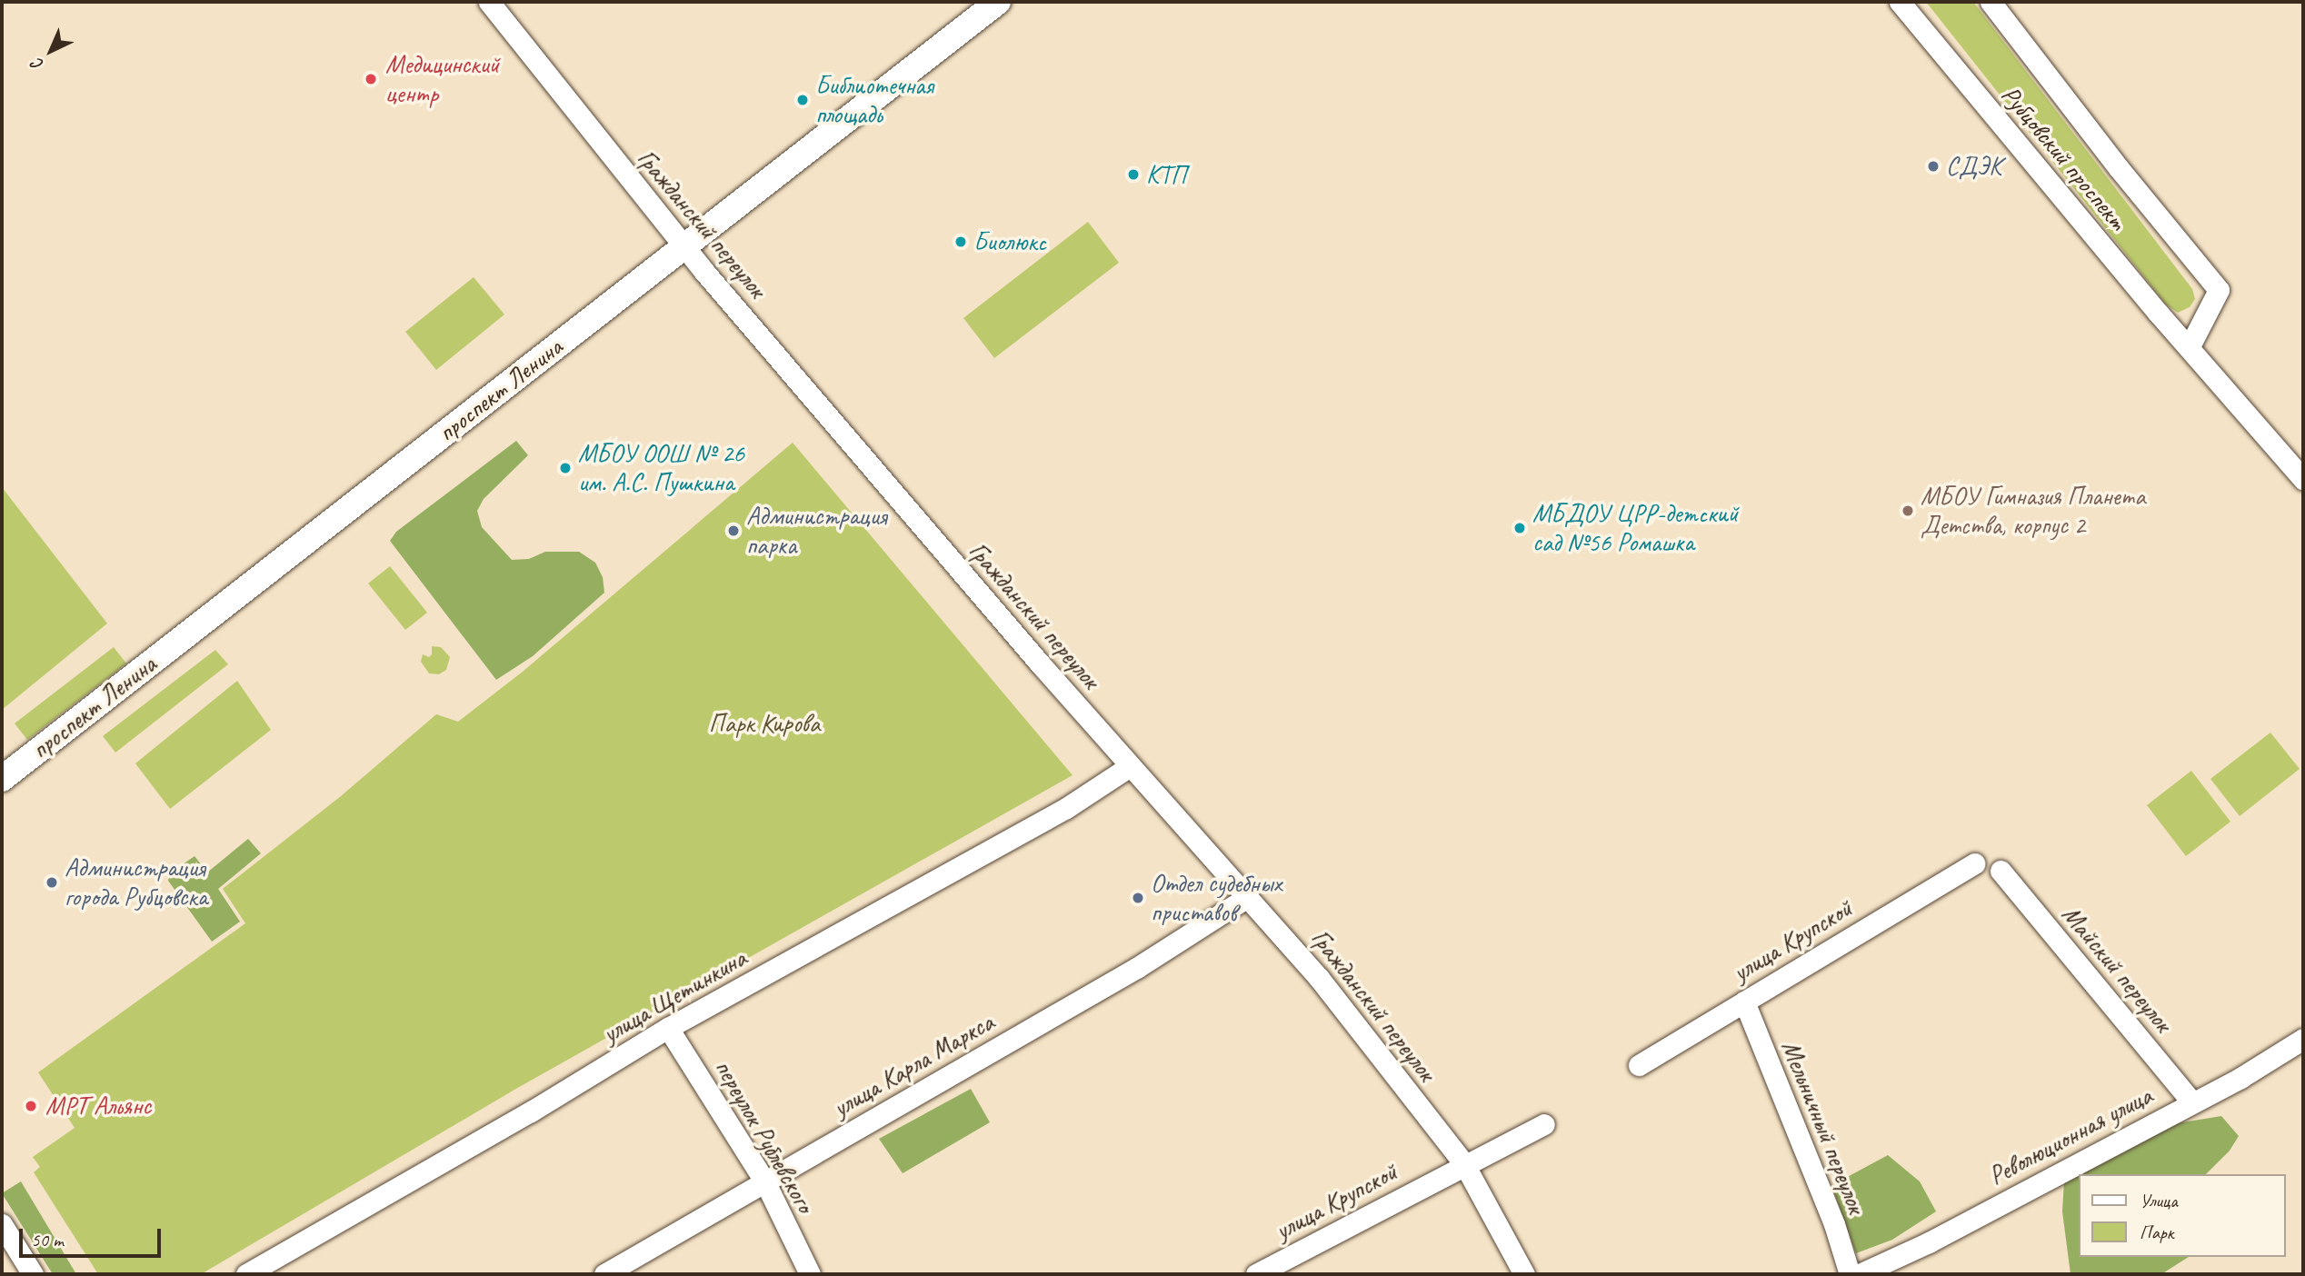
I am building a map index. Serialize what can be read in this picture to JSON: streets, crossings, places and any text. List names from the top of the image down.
{
  "streets": {
    "main road": ["проспект Ленина"],
    "street": [
      "Рубцовский проспект",
      "Гражданский переулок",
      "улица Крупской",
      "Майский переулок",
      "улица Щетинкина",
      "улица Карла Маркса",
      "Мельничный переулок",
      "переулок Рублевского",
      "Революционная улица"
    ]
  },
  "crossings": [
    ["Гражданский переулок", "проспект Ленина"],
    ["Гражданский переулок", "улица Крупской"],
    ["Гражданский переулок", "улица Щетинкина"],
    ["Гражданский переулок", "улица Карла Маркса"],
    ["улица Крупской", "Мельничный переулок"],
    ["Майский переулок", "Революционная улица"],
    ["улица Щетинкина", "переулок Рублевского"],
    ["улица Карла Маркса", "переулок Рублевского"]
  ],
  "parks": ["Парк Кирова"],
  "places": [
    "Медицинский центр",
    "Библиотечная площадь",
    "СДЭК",
    "КТП",
    "Биолюкс",
    "МБОУ ООШ № 26 им. А.С. Пушкина",
    "МБОУ Гимназия Планета Детства, корпус 2",
    "МБДОУ ЦРР-детский сад №56 Ромашка",
    "Администрация парка",
    "Администрация города Рубцовска",
    "Отдел судебных приставов",
    "МРТ Альянс"
  ],
  "legend": ["Улица", "Парк"],
  "scale_bar": "50 m",
  "north": "bottom left"
}
